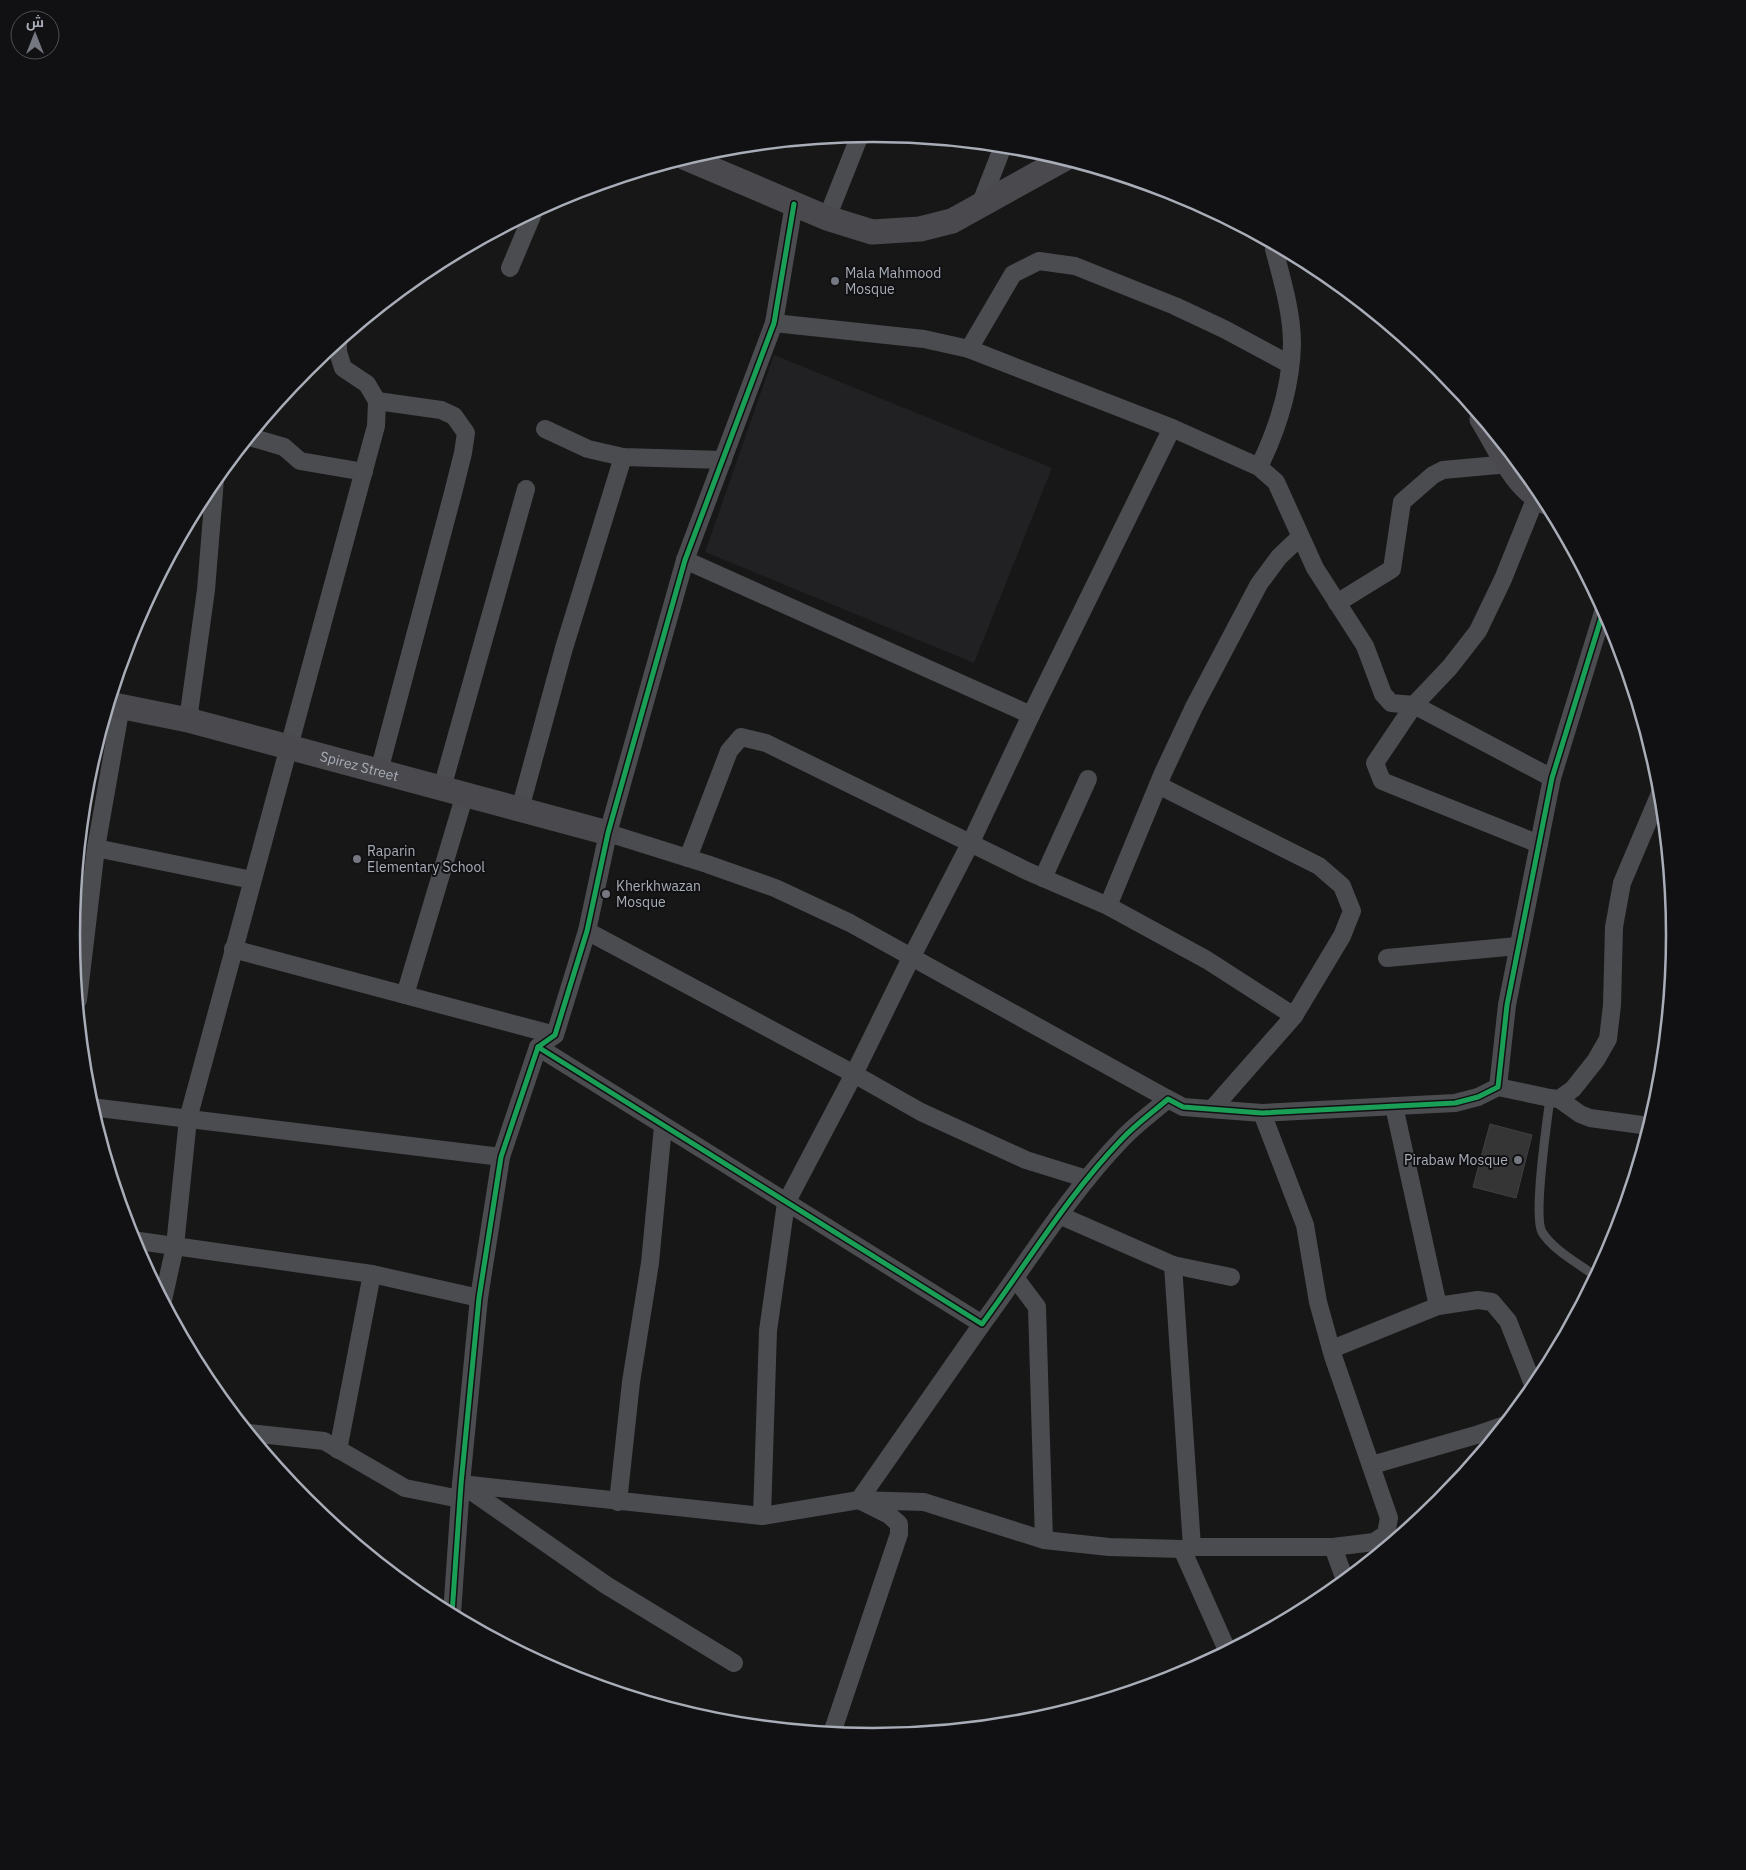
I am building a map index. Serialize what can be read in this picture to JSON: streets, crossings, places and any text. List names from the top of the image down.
{
  "streets": {
    "main road": ["Spirez Street"]
  },
  "places": [
    "Mala Mahmood Mosque",
    "Raparin Elementary School",
    "Kherkhwazan Mosque",
    "Pirabaw Mosque"
  ],
  "north": "top"
}
